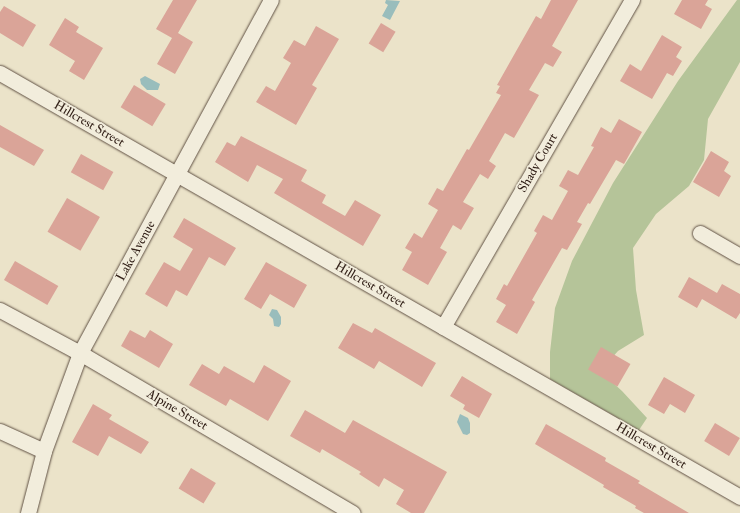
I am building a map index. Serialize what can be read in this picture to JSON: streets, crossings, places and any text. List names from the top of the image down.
{
  "streets": {
    "street": [
      "Hillcrest Street",
      "Shady Court",
      "Lake Avenue",
      "Alpine Street"
    ]
  },
  "crossings": [
    ["Hillcrest Street", "Shady Court"],
    ["Hillcrest Street", "Lake Avenue"],
    ["Lake Avenue", "Alpine Street"]
  ]
}
